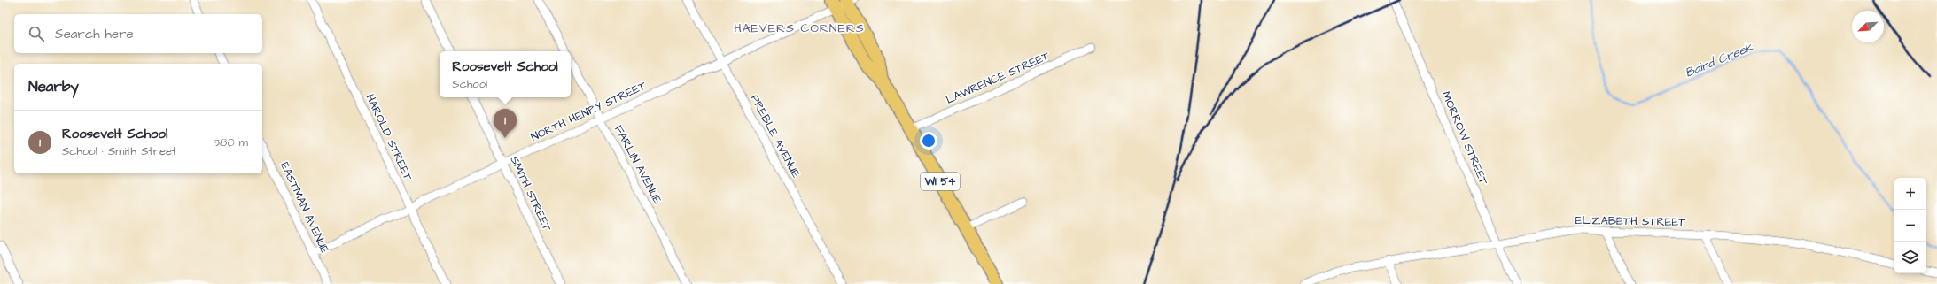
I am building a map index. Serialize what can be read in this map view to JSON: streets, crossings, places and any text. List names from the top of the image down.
{
  "streets": {
    "main road": ["WI 54"],
    "street": [
      "LAWRENCE STREET",
      "NORTH HENRY STREET",
      "PREBLE AVENUE",
      "HAROLD STREET",
      "MORROW STREET",
      "FARLIN AVENUE",
      "SMITH STREET",
      "EASTMAN AVENUE",
      "ELIZABETH STREET"
    ]
  },
  "crossings": [
    ["LAWRENCE STREET", "WI 54"],
    ["NORTH HENRY STREET", "PREBLE AVENUE"],
    ["NORTH HENRY STREET", "HAROLD STREET"],
    ["NORTH HENRY STREET", "FARLIN AVENUE"],
    ["NORTH HENRY STREET", "WI 54"],
    ["NORTH HENRY STREET", "SMITH STREET"],
    ["NORTH HENRY STREET", "EASTMAN AVENUE"],
    ["MORROW STREET", "ELIZABETH STREET"]
  ],
  "districts": ["HAEVERS CORNERS"],
  "water": ["Baird Creek"],
  "north": "bottom left",
  "page": {
    "search": "Search here",
    "popup": ["Roosevelt School", "School"],
    "heading": "Nearby",
    "pins": "1",
    "list": [
      {
        "mark": "1",
        "name": "Roosevelt School",
        "note": "School · Smith Street",
        "value": "380 m"
      }
    ],
    "map_buttons": ["+", "−"]
  }
}
